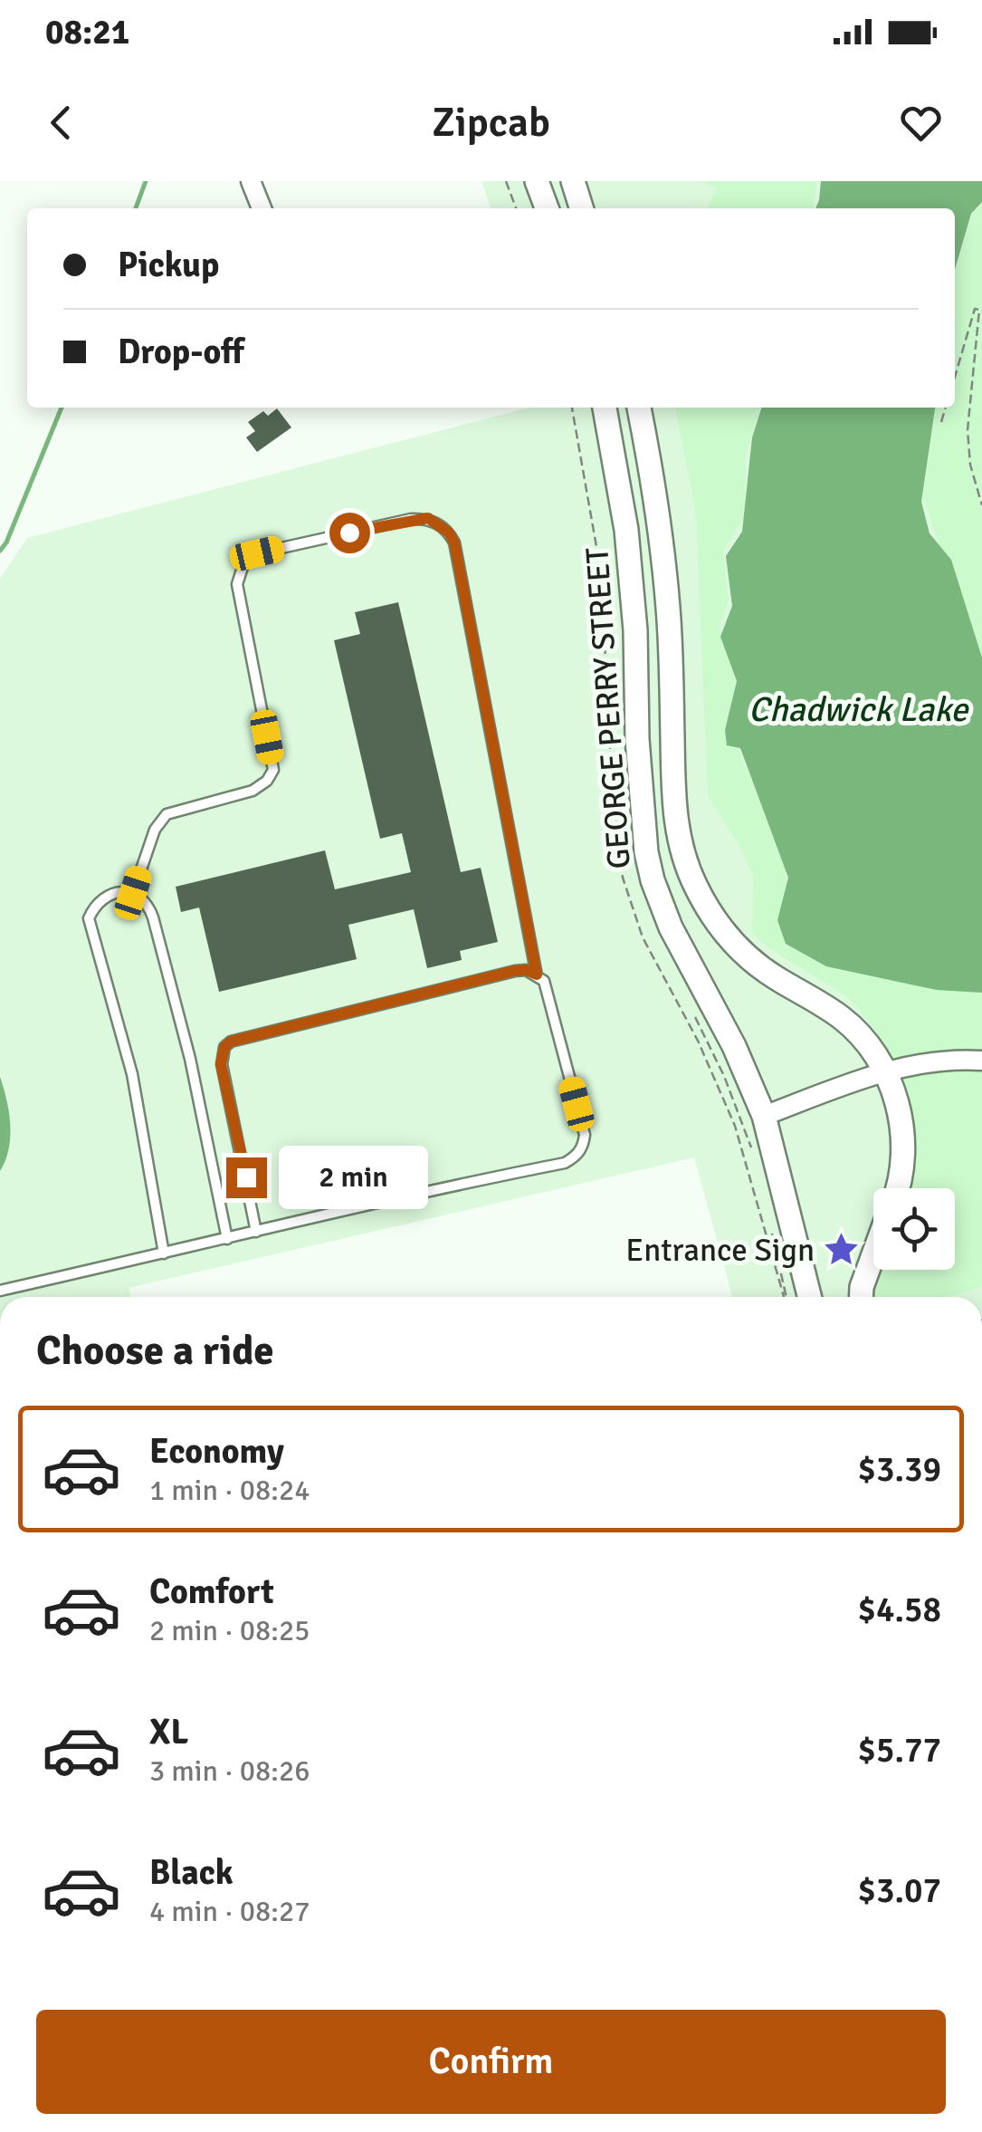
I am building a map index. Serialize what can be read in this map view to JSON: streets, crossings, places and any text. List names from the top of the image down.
{
  "streets": {
    "street": ["GEORGE PERRY STREET"]
  },
  "water": ["Chadwick Lake"],
  "places": {
    "place": ["Entrance Sign"]
  },
  "page": {
    "status": "08:21",
    "header": "Zipcab",
    "banner": ["Pickup", "Drop-off"],
    "bubble": "2 min",
    "heading": "Choose a ride",
    "list": [
      {
        "name": "Economy",
        "note": "1 min · 08:24",
        "value": "$3.39"
      },
      {
        "name": "Comfort",
        "note": "2 min · 08:25",
        "value": "$4.58"
      },
      {
        "name": "XL",
        "note": "3 min · 08:26",
        "value": "$5.77"
      },
      {
        "name": "Black",
        "note": "4 min · 08:27",
        "value": "$3.07"
      }
    ],
    "buttons": "Confirm"
  }
}
